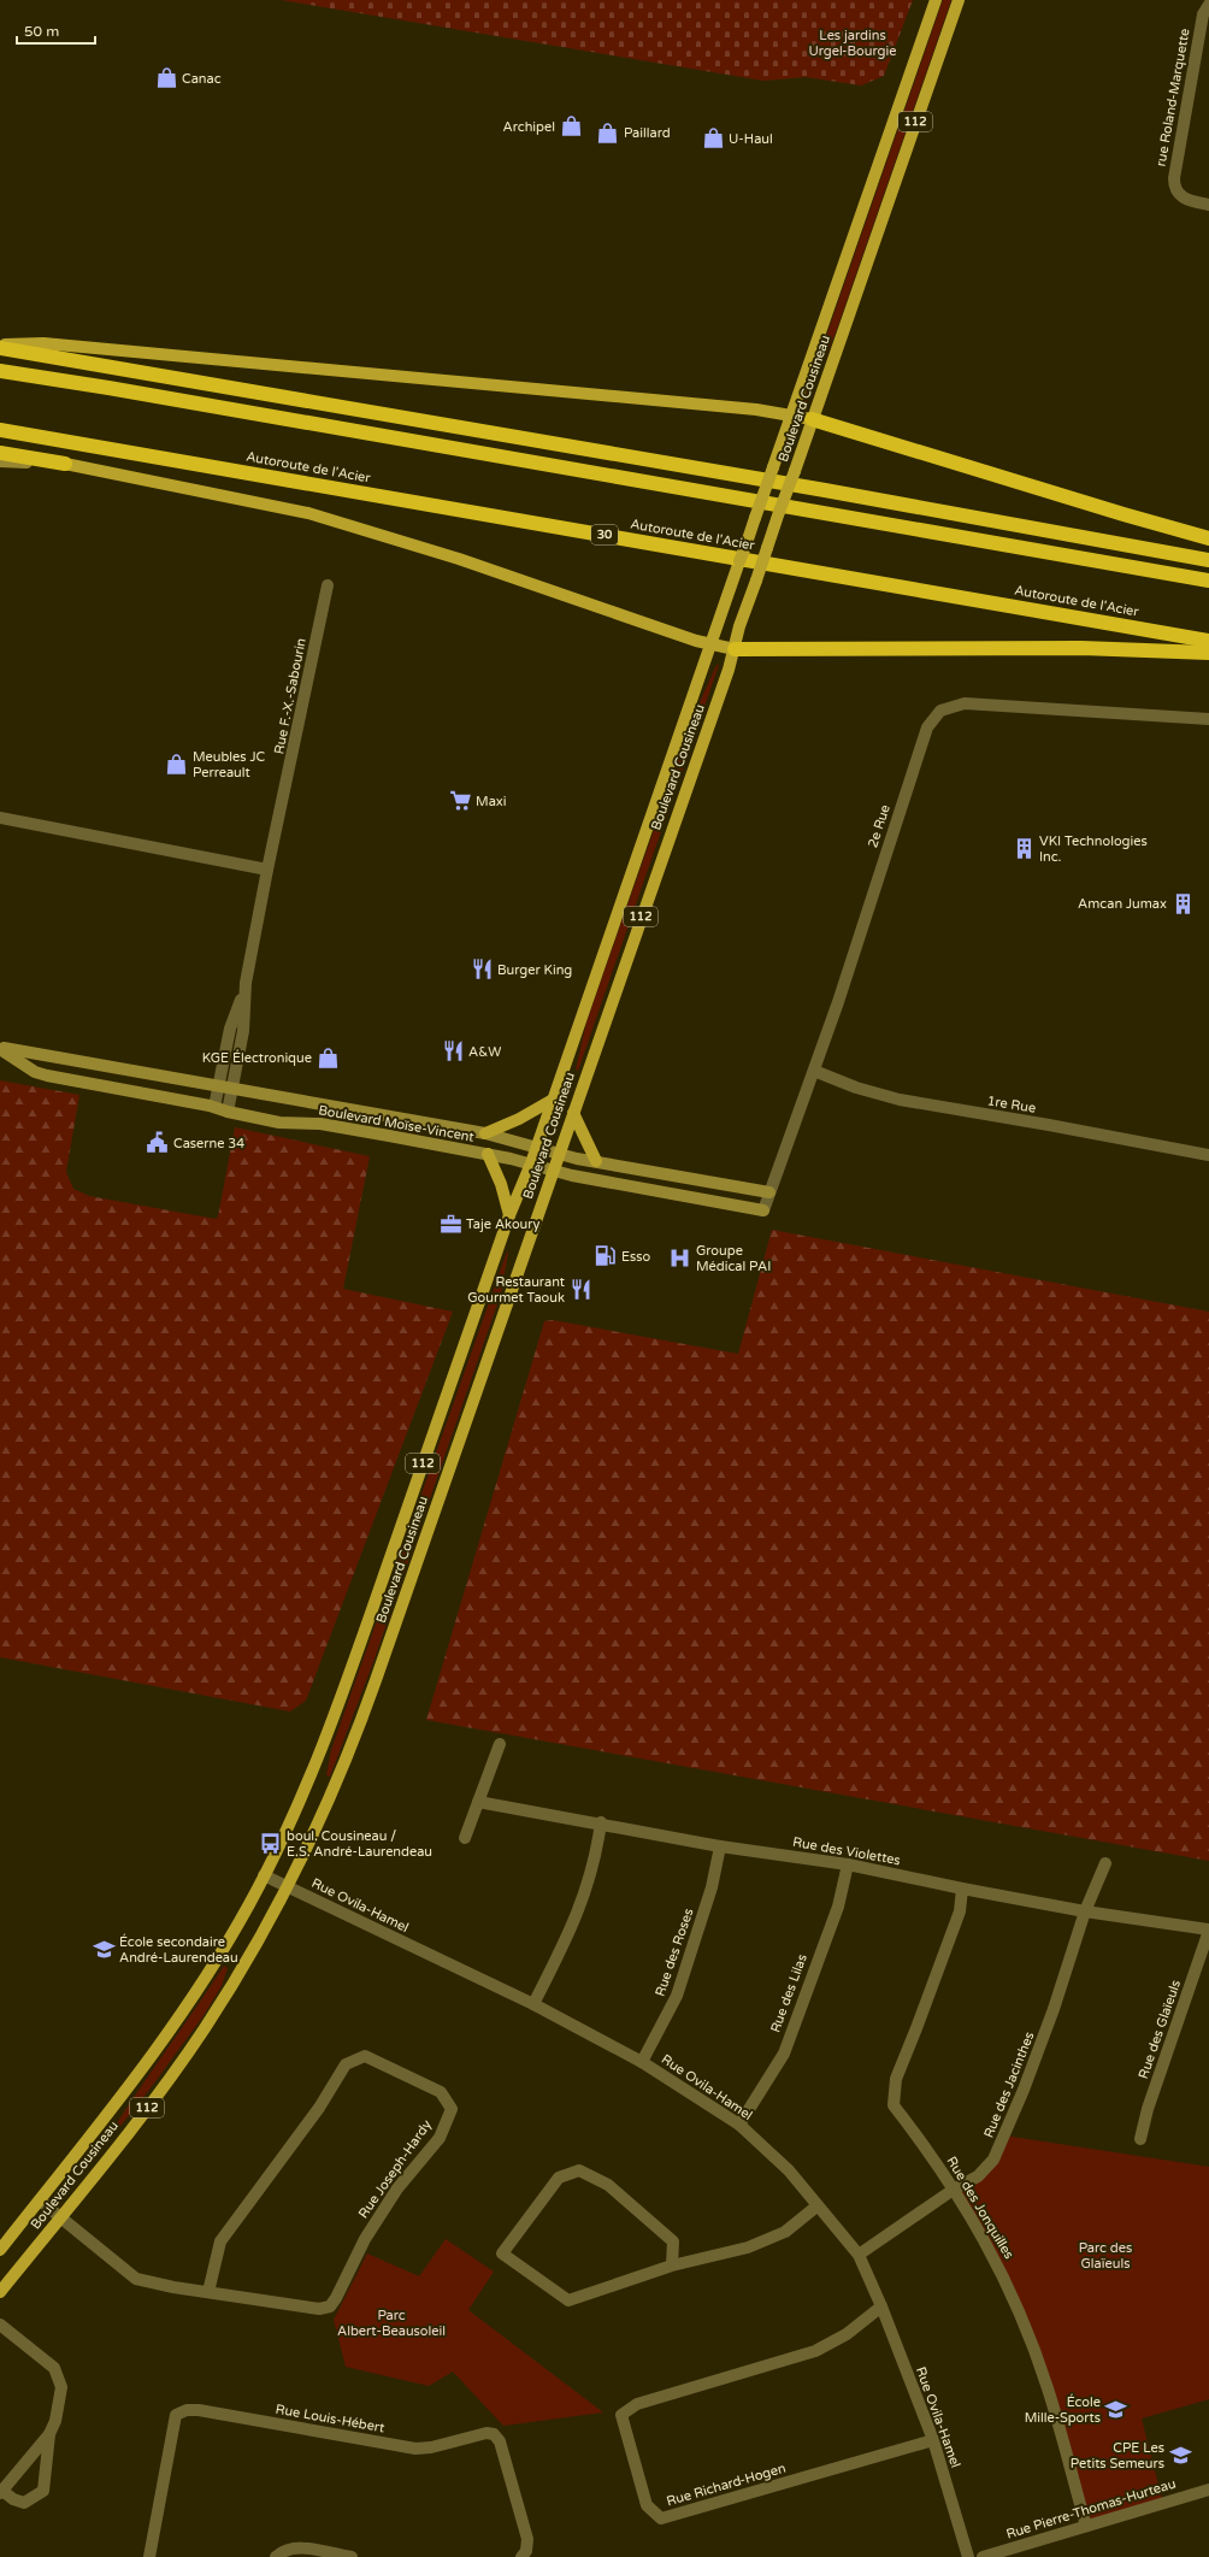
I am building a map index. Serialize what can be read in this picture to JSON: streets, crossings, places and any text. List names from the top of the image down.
{
  "streets": {
    "highway": ["Autoroute de l'Acier", "30"],
    "main road": ["112", "Boulevard Cousineau"],
    "street": [
      "rue Roland-Marquette",
      "Rue F.-X.-Sabourin",
      "2e Rue",
      "1re Rue",
      "Boulevard Moïse-Vincent",
      "Rue des Violettes",
      "Rue Ovila-Hamel",
      "Rue des Roses",
      "Rue des Lilas",
      "Rue des Glaïeuls",
      "Rue des Jacinthes",
      "Rue Joseph-Hardy",
      "Rue des Jonquilles",
      "Rue Louis-Hébert",
      "Rue Richard-Hogen",
      "Rue Pierre-Thomas-Hurteau"
    ]
  },
  "crossings": [
    ["Boulevard Cousineau", "Boulevard Moïse-Vincent"],
    ["Boulevard Cousineau", "Rue Ovila-Hamel"],
    ["Boulevard Cousineau", "Rue Joseph-Hardy"],
    ["Rue F.-X.-Sabourin", "Boulevard Moïse-Vincent"],
    ["2e Rue", "1re Rue"],
    ["2e Rue", "Boulevard Moïse-Vincent"],
    ["Rue des Violettes", "Rue des Roses"],
    ["Rue des Violettes", "Rue des Lilas"],
    ["Rue des Violettes", "Rue des Glaïeuls"],
    ["Rue des Violettes", "Rue des Jacinthes"],
    ["Rue des Violettes", "Rue des Jonquilles"],
    ["Rue Ovila-Hamel", "Rue des Roses"],
    ["Rue Ovila-Hamel", "Rue des Lilas"],
    ["Rue Ovila-Hamel", "Rue des Jacinthes"],
    ["Rue Ovila-Hamel", "Rue Richard-Hogen"],
    ["Rue des Jacinthes", "Rue des Jonquilles"],
    ["Rue des Jonquilles", "Rue Pierre-Thomas-Hurteau"]
  ],
  "parks": ["Les jardins Urgel-Bourgie", "Parc des Glaïeuls", "Parc Albert-Beausoleil"],
  "places": {
    "shop": [
      "Canac",
      "Archipel",
      "Paillard",
      "U-Haul",
      "Meubles JC Perreault",
      "KGE Électronique"
    ],
    "supermarket": ["Maxi"],
    "building": ["VKI Technologies Inc.", "Amcan Jumax"],
    "restaurant": ["Burger King", "A&W", "Restaurant Gourmet Taouk"],
    "public building": ["Caserne 34"],
    "office": ["Taje Akoury"],
    "fuel station": ["Esso"],
    "hospital": ["Groupe Médical PAI"],
    "bus stop": ["boul. Cousineau / E.S. André-Laurendeau"],
    "school or university": ["École secondaire André-Laurendeau", "École Mille-Sports", "CPE Les Petits Semeurs"]
  },
  "scale_bar": "50 m"
}
